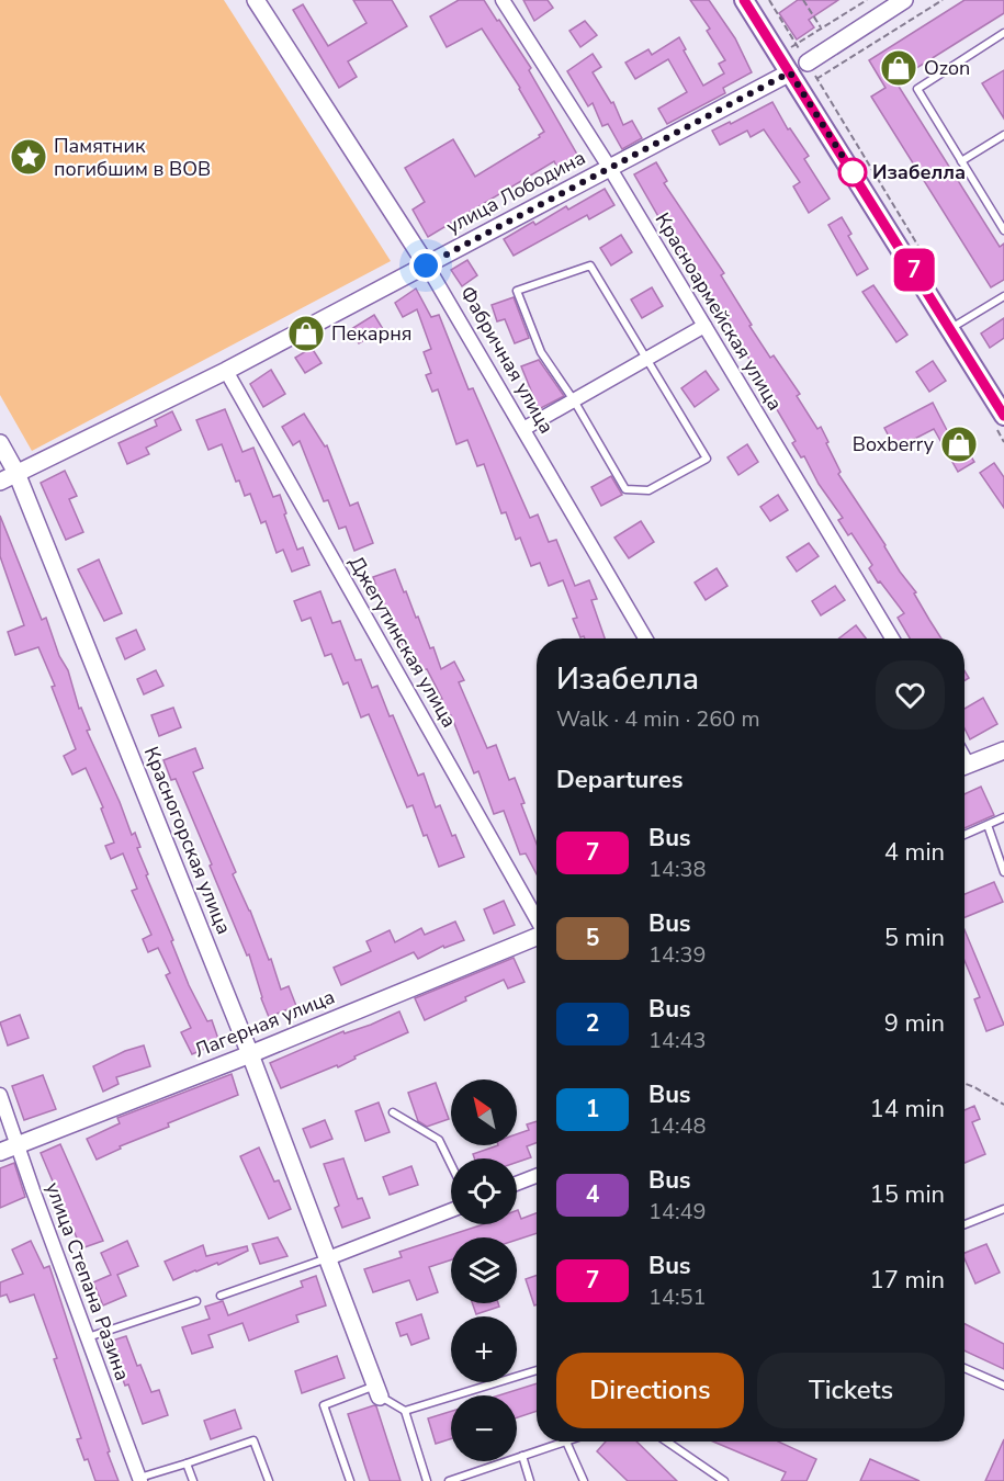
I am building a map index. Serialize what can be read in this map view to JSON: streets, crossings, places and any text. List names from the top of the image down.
{
  "streets": {
    "street": [
      "улица Лободина",
      "Красноармейская улица",
      "Фабричная улица",
      "Джегутинская улица",
      "Красногорская улица",
      "Лагерная улица",
      "улица Степана Разина"
    ]
  },
  "crossings": [
    ["улица Лободина", "Красноармейская улица"],
    ["улица Лободина", "Фабричная улица"],
    ["улица Лободина", "Джегутинская улица"],
    ["улица Лободина", "Красногорская улица"],
    ["Красногорская улица", "Лагерная улица"],
    ["Лагерная улица", "улица Степана Разина"]
  ],
  "places": {
    "shop": ["Ozon", "Пекарня", "Boxberry"],
    "place": ["Памятник погибшим в ВОВ"],
    "other": ["Изабелла"]
  },
  "lines": ["bus line 7"],
  "north": "top left",
  "page": {
    "on_map": "7",
    "heading": [
      ["Изабелла", "Walk · 4 min · 260 m"],
      "Departures"
    ],
    "list": [
      {
        "mark": "7",
        "name": "Bus",
        "note": "14:38",
        "value": "4 min"
      },
      {
        "mark": "5",
        "name": "Bus",
        "note": "14:39",
        "value": "5 min"
      },
      {
        "mark": "2",
        "name": "Bus",
        "note": "14:43",
        "value": "9 min"
      },
      {
        "mark": "1",
        "name": "Bus",
        "note": "14:48",
        "value": "14 min"
      },
      {
        "mark": "4",
        "name": "Bus",
        "note": "14:49",
        "value": "15 min"
      },
      {
        "mark": "7",
        "name": "Bus",
        "note": "14:51",
        "value": "17 min"
      }
    ],
    "map_buttons": ["+", "−"],
    "buttons": ["Directions", "Tickets"]
  }
}
